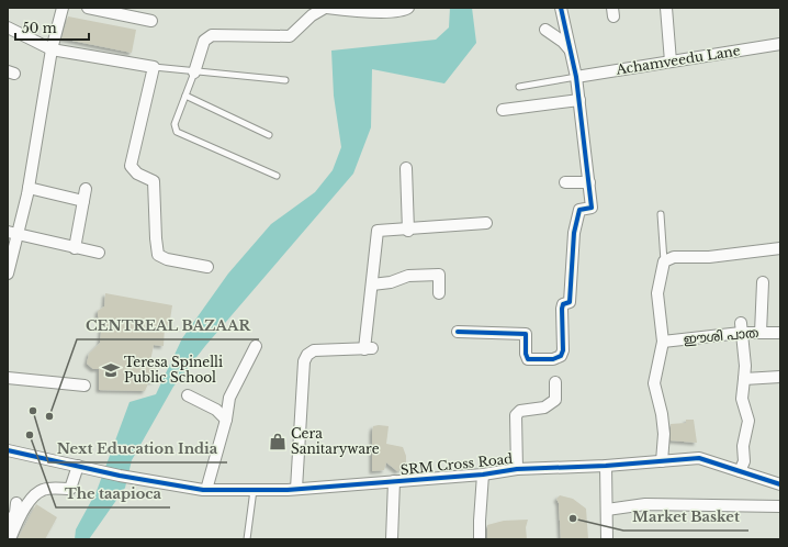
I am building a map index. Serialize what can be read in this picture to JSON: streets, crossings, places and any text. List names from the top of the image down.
{
  "streets": {
    "street": ["Achamveedu Lane", "ഈശി പാത", "SRM Cross Road"]
  },
  "places": {
    "school or university": ["Teresa Spinelli Public School"],
    "other": [
      "Next Education India",
      "CENTREAL BAZAAR",
      "The taapioca",
      "Market Basket"
    ],
    "shop": ["Cera Sanitaryware"]
  },
  "scale_bar": "50 m"
}
